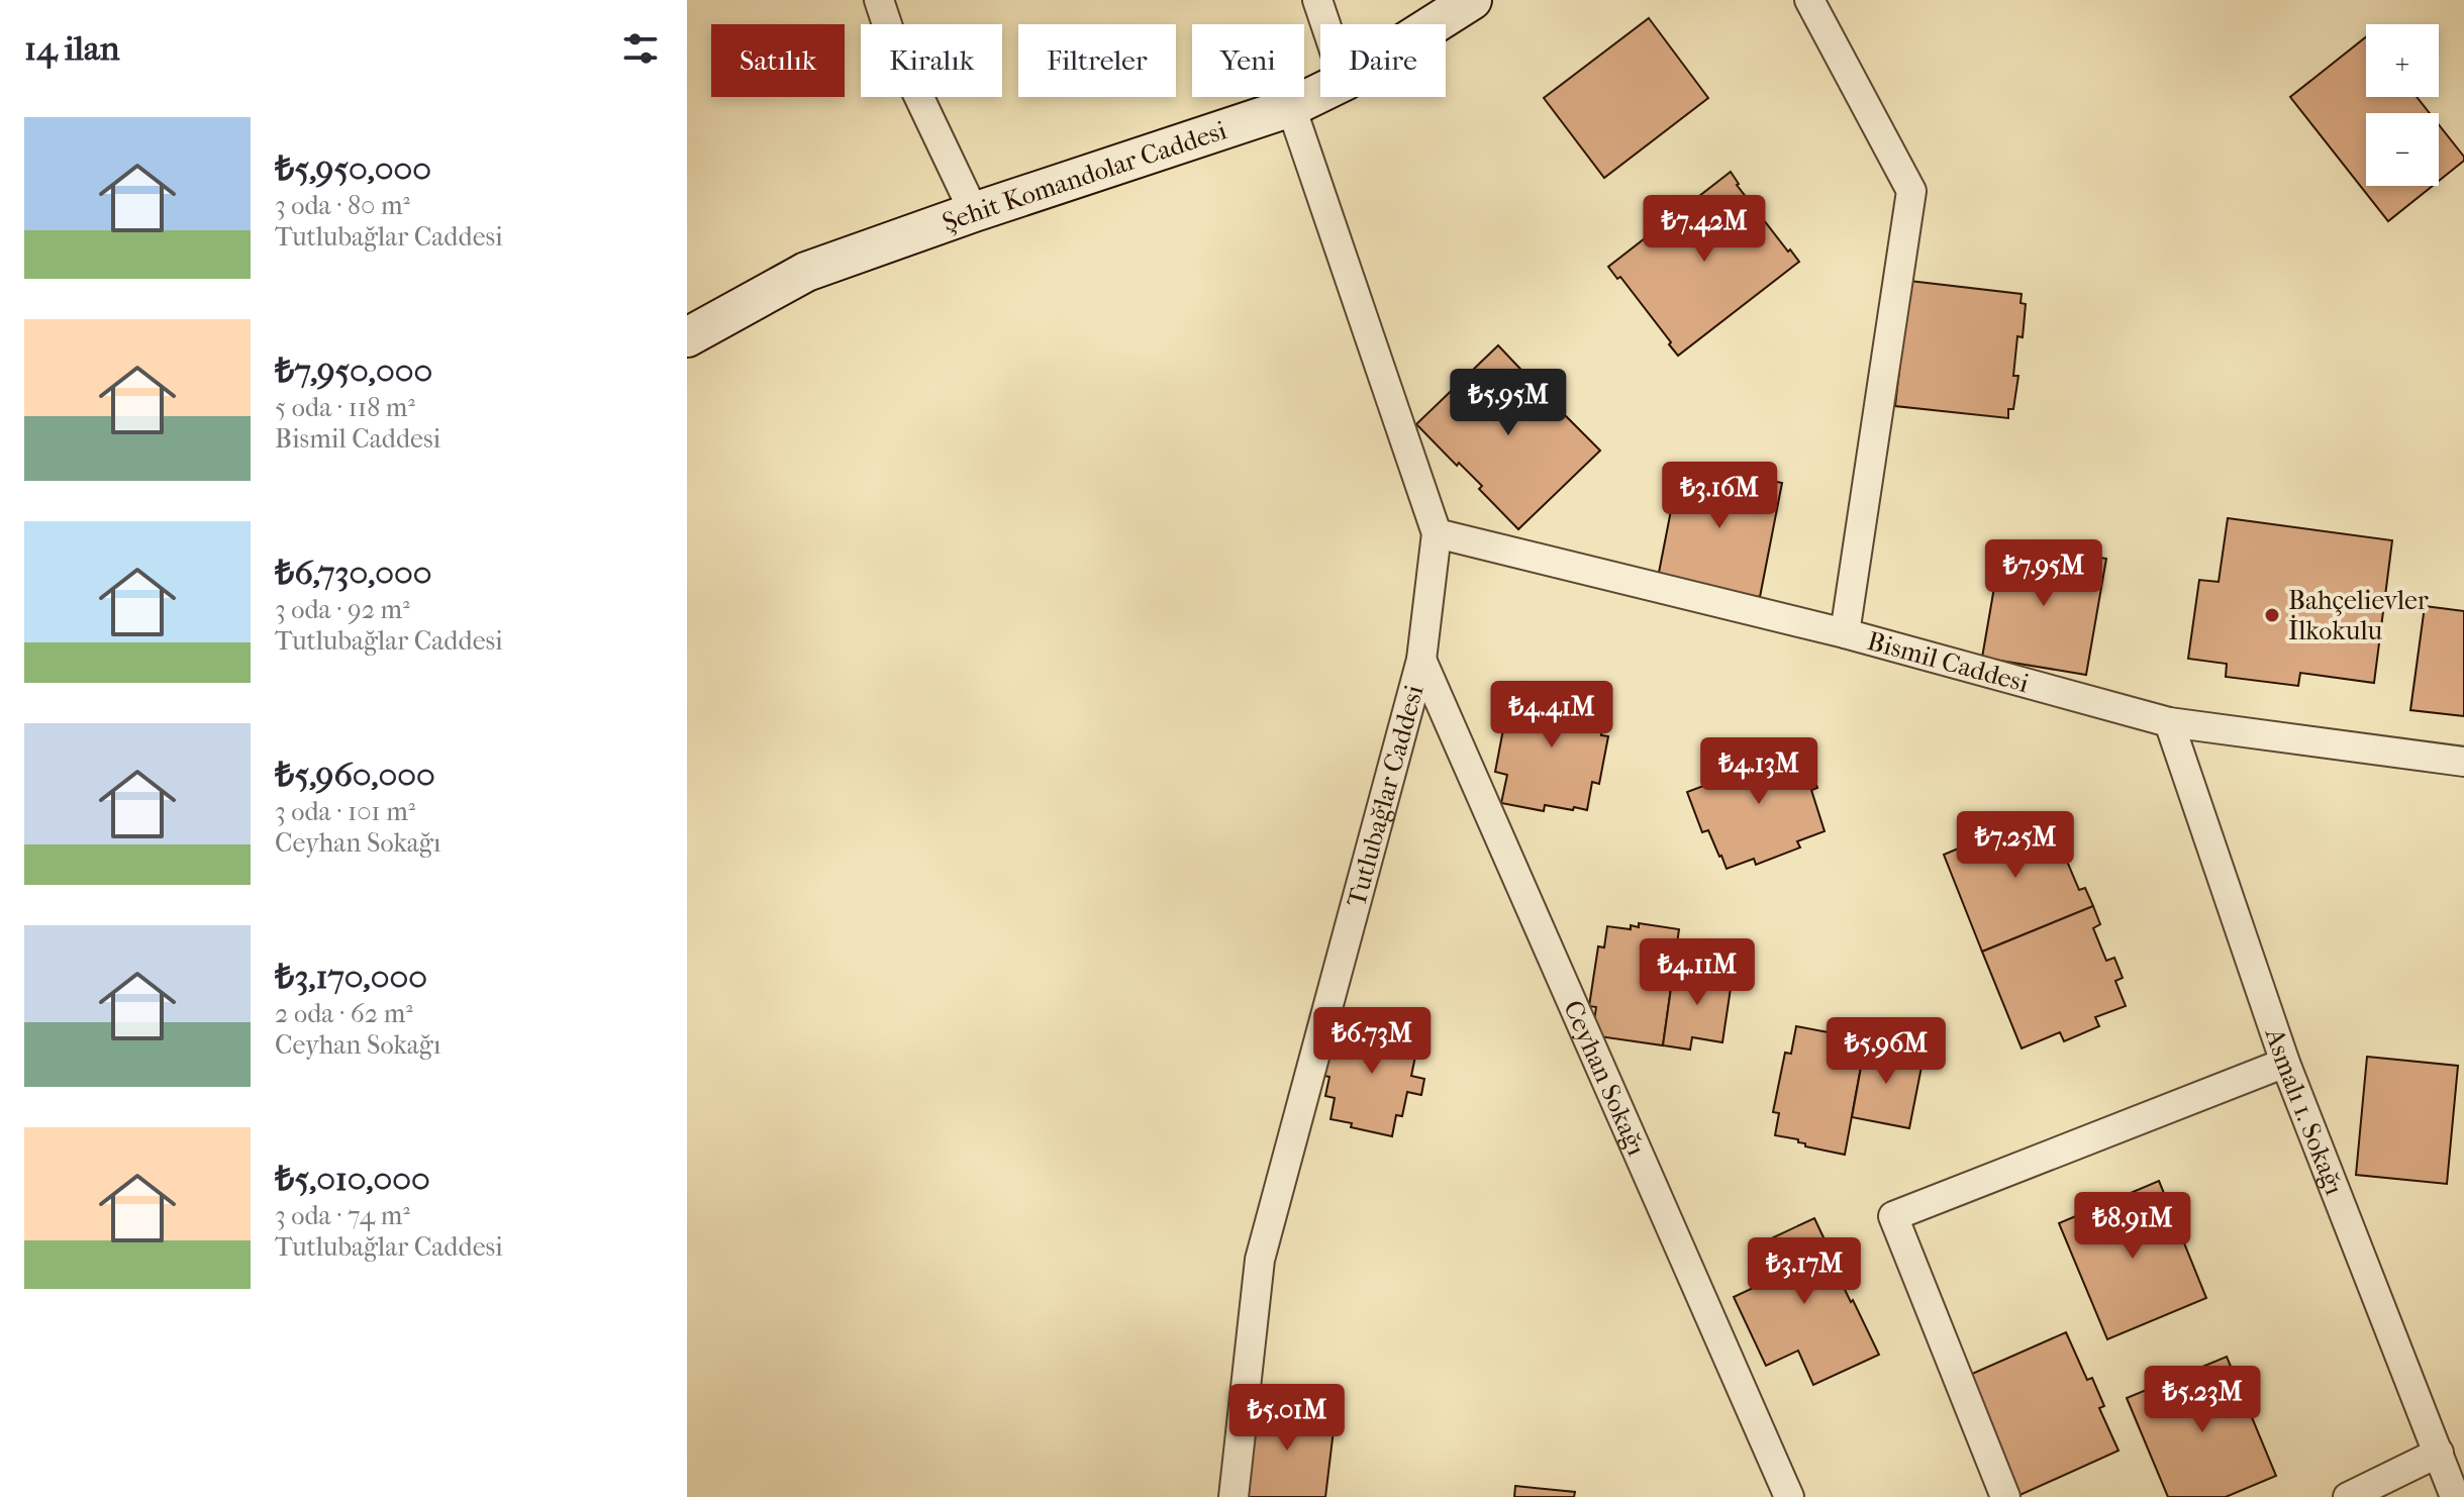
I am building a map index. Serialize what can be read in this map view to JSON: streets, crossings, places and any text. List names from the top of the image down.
{
  "streets": {
    "main road": ["Şehit Komandolar Caddesi"],
    "street": [
      "Bismil Caddesi",
      "Tutlubağlar Caddesi",
      "Ceyhan Sokağı",
      "Asmalı 1. Sokağı"
    ]
  },
  "crossings": [
    ["Şehit Komandolar Caddesi", "Tutlubağlar Caddesi"],
    ["Bismil Caddesi", "Tutlubağlar Caddesi"],
    ["Bismil Caddesi", "Asmalı 1. Sokağı"],
    ["Tutlubağlar Caddesi", "Ceyhan Sokağı"]
  ],
  "places": ["Bahçelievler İlkokulu"],
  "page": {
    "heading": "14 ilan",
    "map_buttons": ["+", "−"],
    "chip": [
      "Satılık",
      "Kiralık",
      "Filtreler",
      "Yeni",
      "Daire"
    ],
    "list": [
      {
        "name": "₺5,950,000",
        "note": "3 oda · 80 m² · Tutlubağlar Caddesi"
      },
      {
        "name": "₺7,950,000",
        "note": "5 oda · 118 m² · Bismil Caddesi"
      },
      {
        "name": "₺6,730,000",
        "note": "3 oda · 92 m² · Tutlubağlar Caddesi"
      },
      {
        "name": "₺5,960,000",
        "note": "3 oda · 101 m² · Ceyhan Sokağı"
      },
      {
        "name": "₺3,170,000",
        "note": "2 oda · 62 m² · Ceyhan Sokağı"
      },
      {
        "name": "₺5,010,000",
        "note": "3 oda · 74 m² · Tutlubağlar Caddesi"
      }
    ],
    "price": [
      "₺7.42M",
      "₺5.95M",
      "₺3.16M",
      "₺7.95M",
      "₺4.41M",
      "₺4.13M",
      "₺7.25M",
      "₺4.11M",
      "₺6.73M",
      "₺5.96M",
      "₺8.91M",
      "₺3.17M",
      "₺5.23M",
      "₺5.01M"
    ]
  }
}
